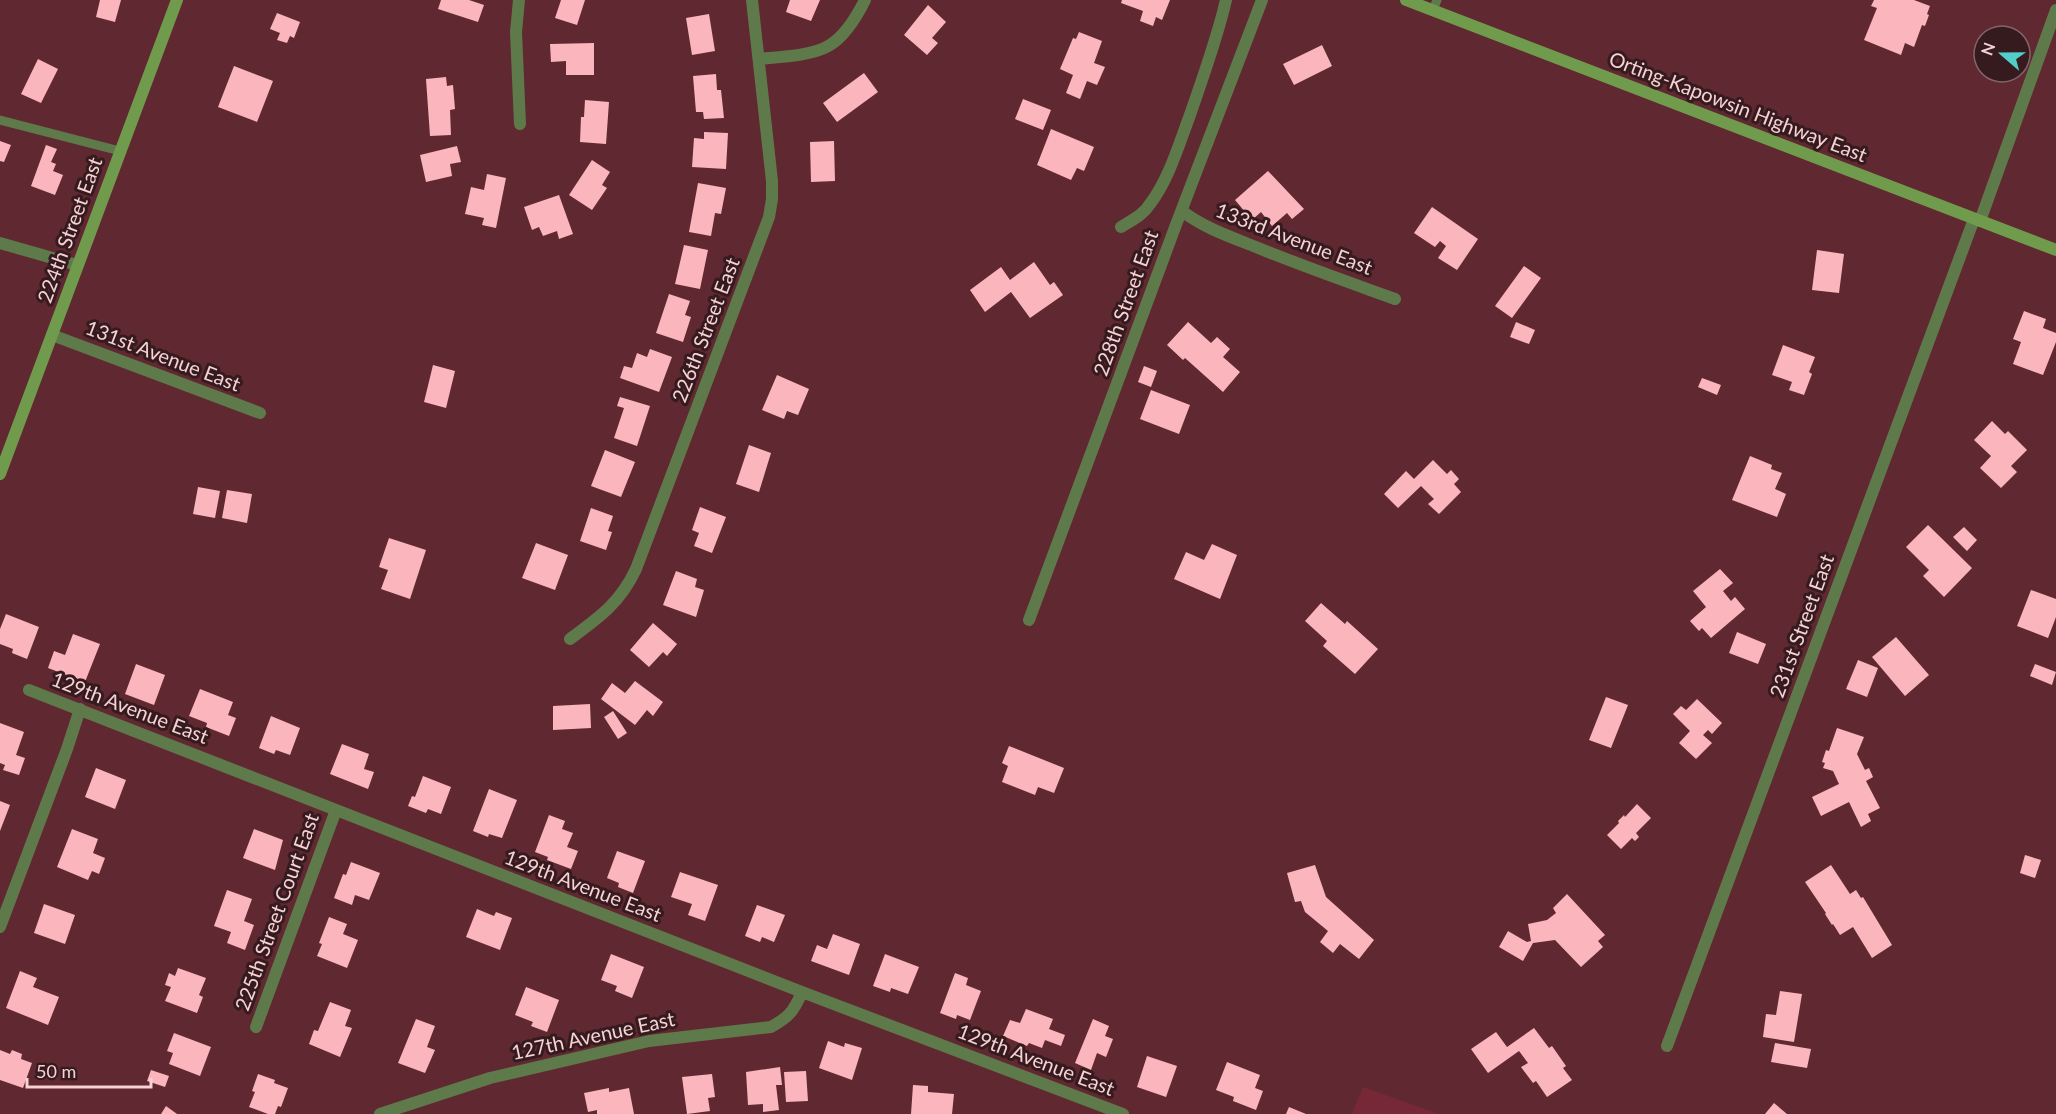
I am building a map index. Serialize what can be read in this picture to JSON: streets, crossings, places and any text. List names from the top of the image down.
{
  "streets": {
    "main road": ["Orting-Kapowsin Highway East", "224th Street East"],
    "street": [
      "133rd Avenue East",
      "228th Street East",
      "226th Street East",
      "131st Avenue East",
      "231st Street East",
      "129th Avenue East",
      "225th Street Court East",
      "127th Avenue East"
    ]
  },
  "crossings": [
    ["Orting-Kapowsin Highway East", "231st Street East"],
    ["224th Street East", "131st Avenue East"],
    ["133rd Avenue East", "228th Street East"],
    ["129th Avenue East", "225th Street Court East"],
    ["129th Avenue East", "127th Avenue East"]
  ],
  "scale_bar": "50 m",
  "north": "left"
}
